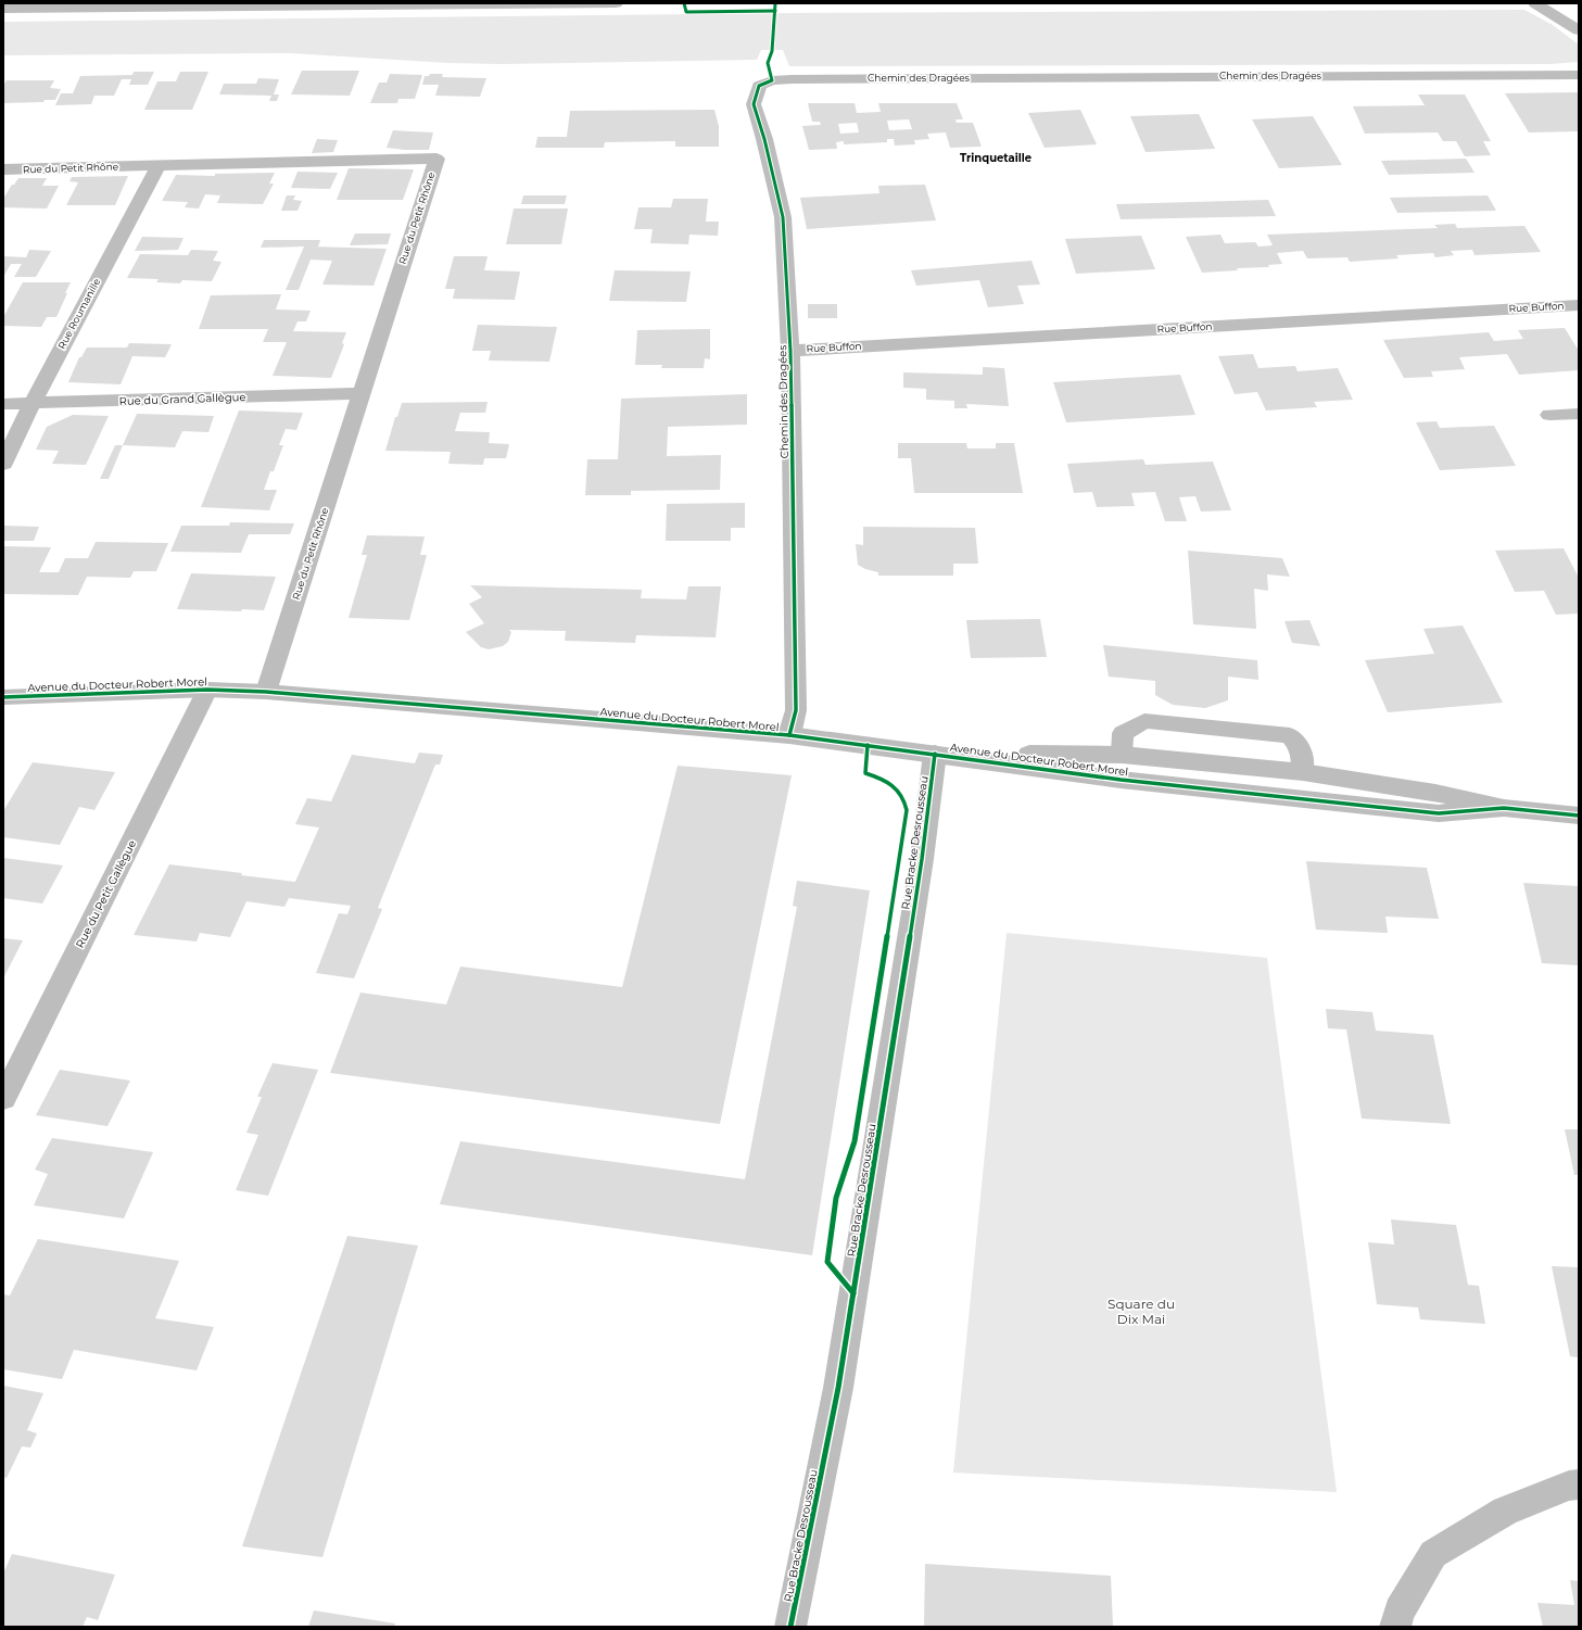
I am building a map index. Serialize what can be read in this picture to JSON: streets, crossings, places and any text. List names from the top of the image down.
{
  "streets": {
    "street": [
      "Chemin des Dragées",
      "Rue du Petit Rhône",
      "Rue Buffon",
      "Rue Roumanille",
      "Rue du Grand Gallègue",
      "Avenue du Docteur Robert Morel",
      "Rue Bracke Desrousseau",
      "Rue du Petit Gallègue"
    ]
  },
  "crossings": [
    ["Chemin des Dragées", "Rue Buffon"],
    ["Chemin des Dragées", "Avenue du Docteur Robert Morel"],
    ["Rue du Petit Rhône", "Rue Roumanille"],
    ["Rue du Petit Rhône", "Rue du Grand Gallègue"],
    ["Rue du Petit Rhône", "Avenue du Docteur Robert Morel"],
    ["Rue Roumanille", "Rue du Grand Gallègue"],
    ["Avenue du Docteur Robert Morel", "Rue Bracke Desrousseau"],
    ["Avenue du Docteur Robert Morel", "Rue du Petit Gallègue"]
  ],
  "districts": ["Trinquetaille"],
  "parks": ["Square du Dix Mai"]
}
